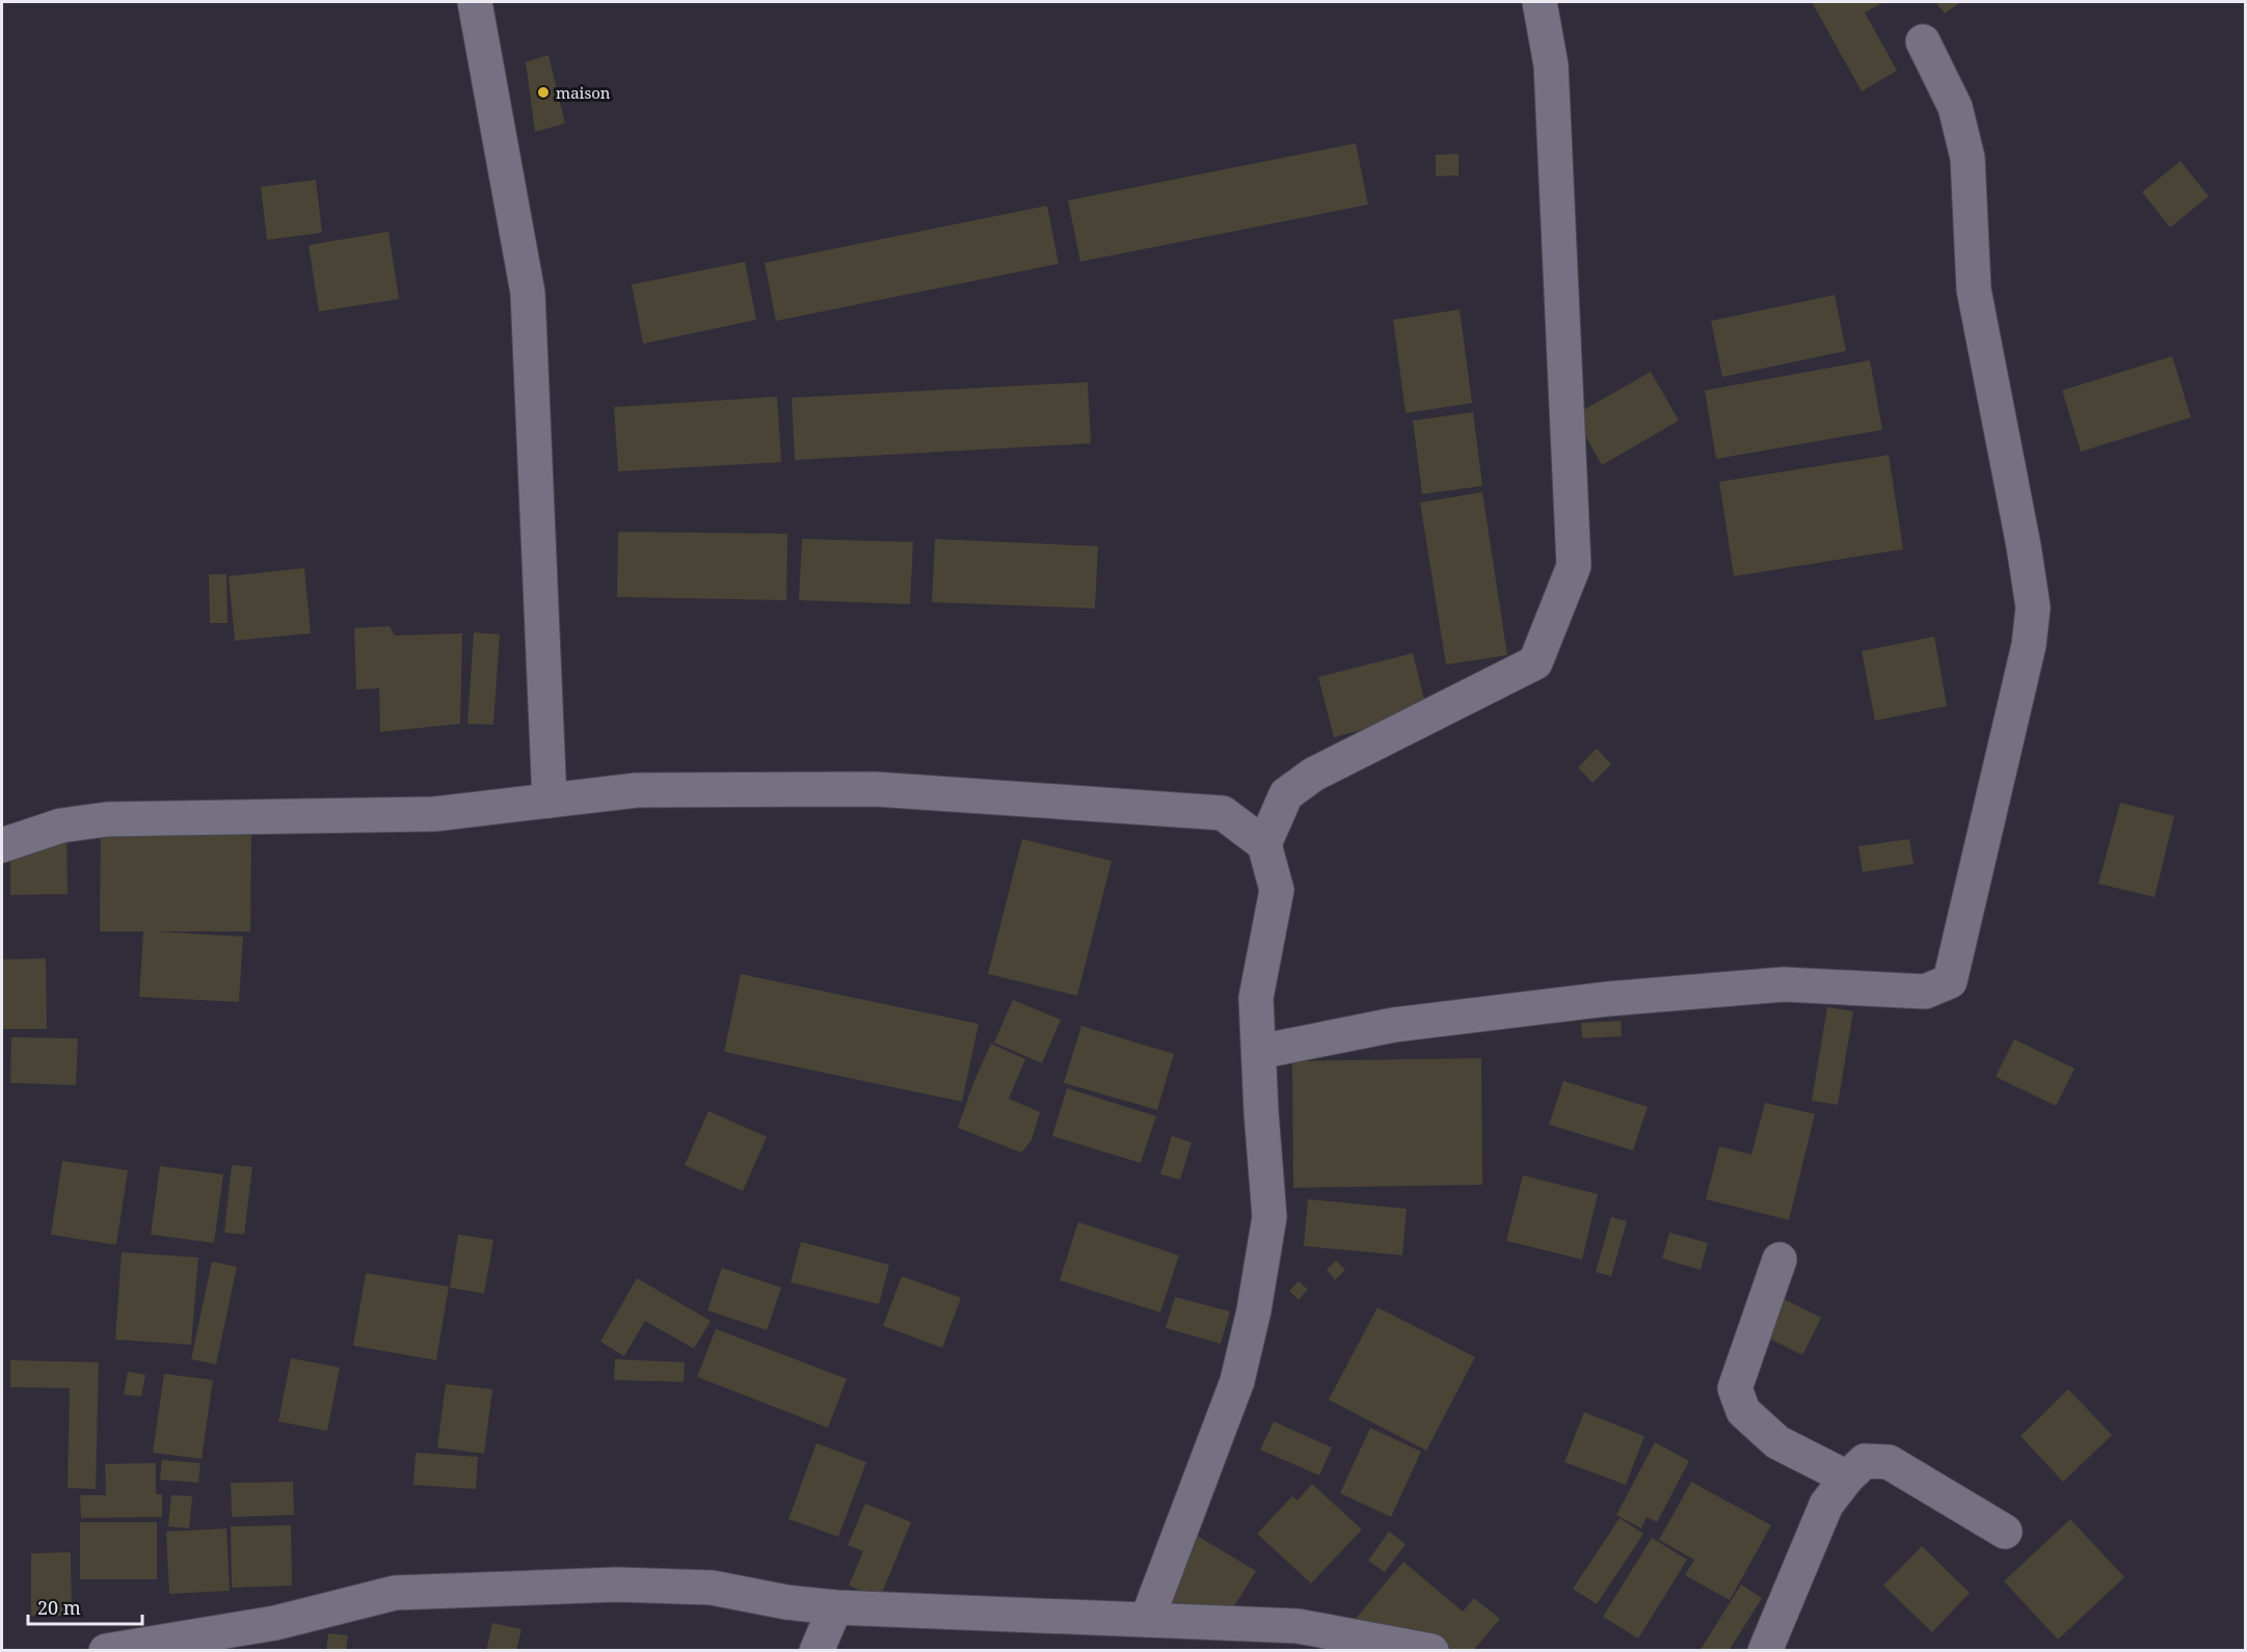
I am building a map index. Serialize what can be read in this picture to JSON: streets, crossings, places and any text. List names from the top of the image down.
{
  "places": ["maison"],
  "scale_bar": "20 m"
}
